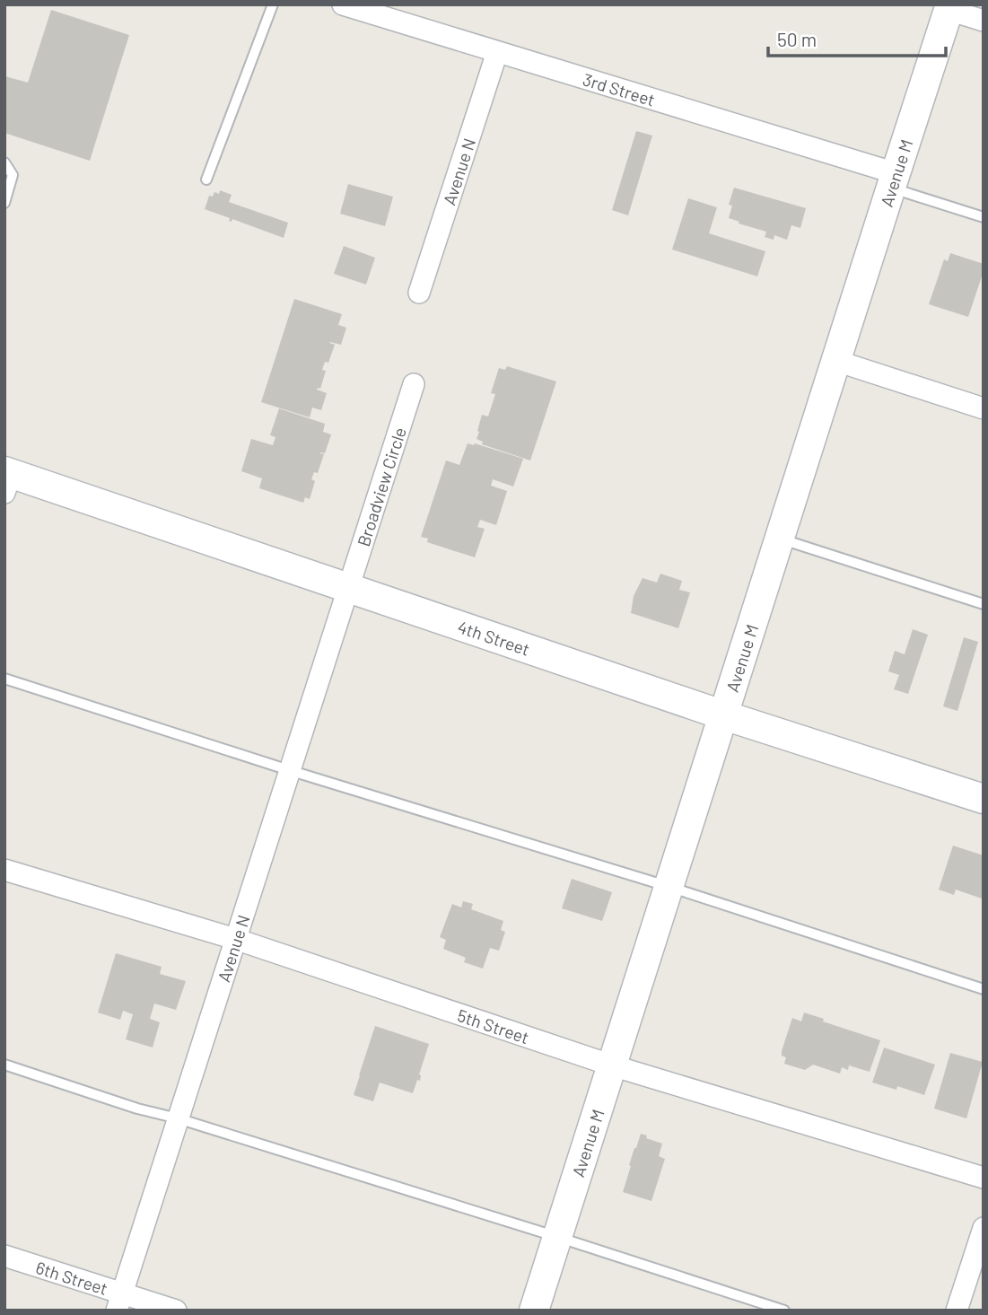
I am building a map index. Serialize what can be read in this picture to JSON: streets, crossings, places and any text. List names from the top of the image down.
{
  "streets": {
    "street": [
      "3rd Street",
      "Avenue N",
      "Avenue M",
      "Broadview Circle",
      "4th Street",
      "5th Street",
      "6th Street"
    ]
  },
  "crossings": [
    ["3rd Street", "Avenue N"],
    ["3rd Street", "Avenue M"],
    ["Avenue N", "Broadview Circle"],
    ["Avenue N", "4th Street"],
    ["Avenue N", "5th Street"],
    ["Avenue N", "6th Street"],
    ["Avenue M", "4th Street"],
    ["Avenue M", "5th Street"],
    ["Broadview Circle", "4th Street"]
  ],
  "scale_bar": "50 m"
}
